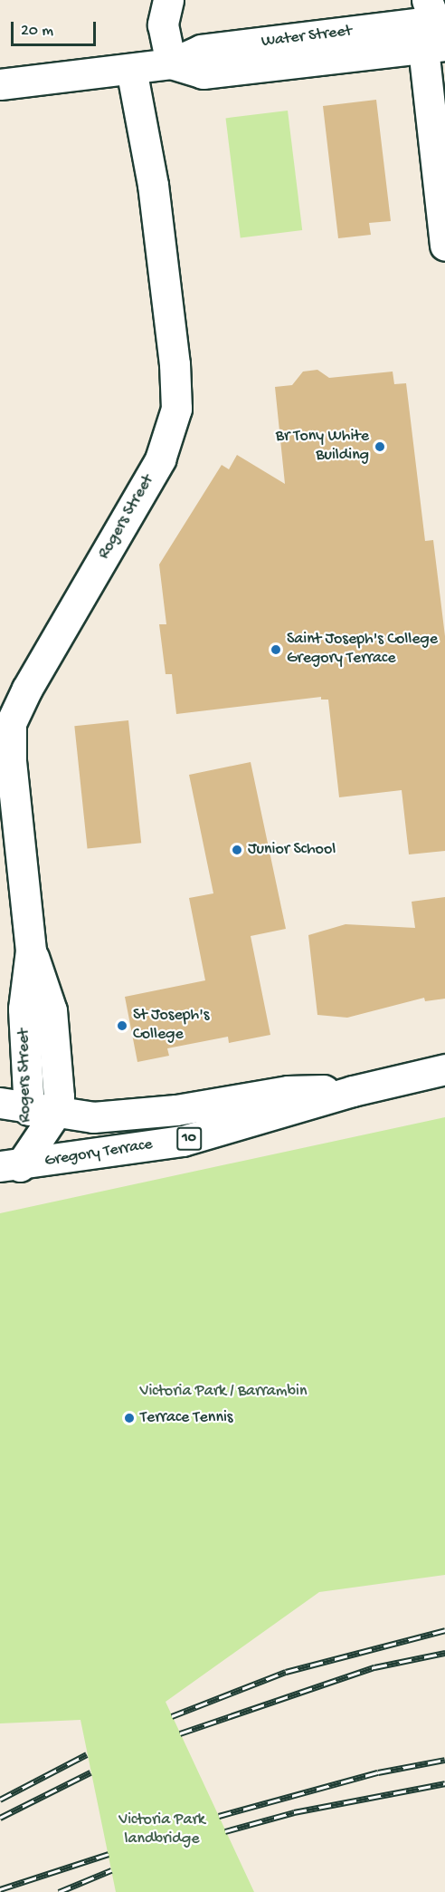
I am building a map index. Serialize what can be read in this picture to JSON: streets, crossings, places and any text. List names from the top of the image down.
{
  "streets": {
    "street": [
      "Water Street",
      "Rogers Street",
      "10",
      "Gregory Terrace"
    ]
  },
  "crossings": [
    ["Water Street", "Rogers Street"],
    ["Rogers Street", "Gregory Terrace"]
  ],
  "parks": ["Victoria Park / Barrambin", "Victoria Park landbridge"],
  "places": [
    "Br Tony White Building",
    "Saint Joseph's College Gregory Terrace",
    "Junior School",
    "St Joseph's College",
    "Terrace Tennis"
  ],
  "scale_bar": "20 m"
}
